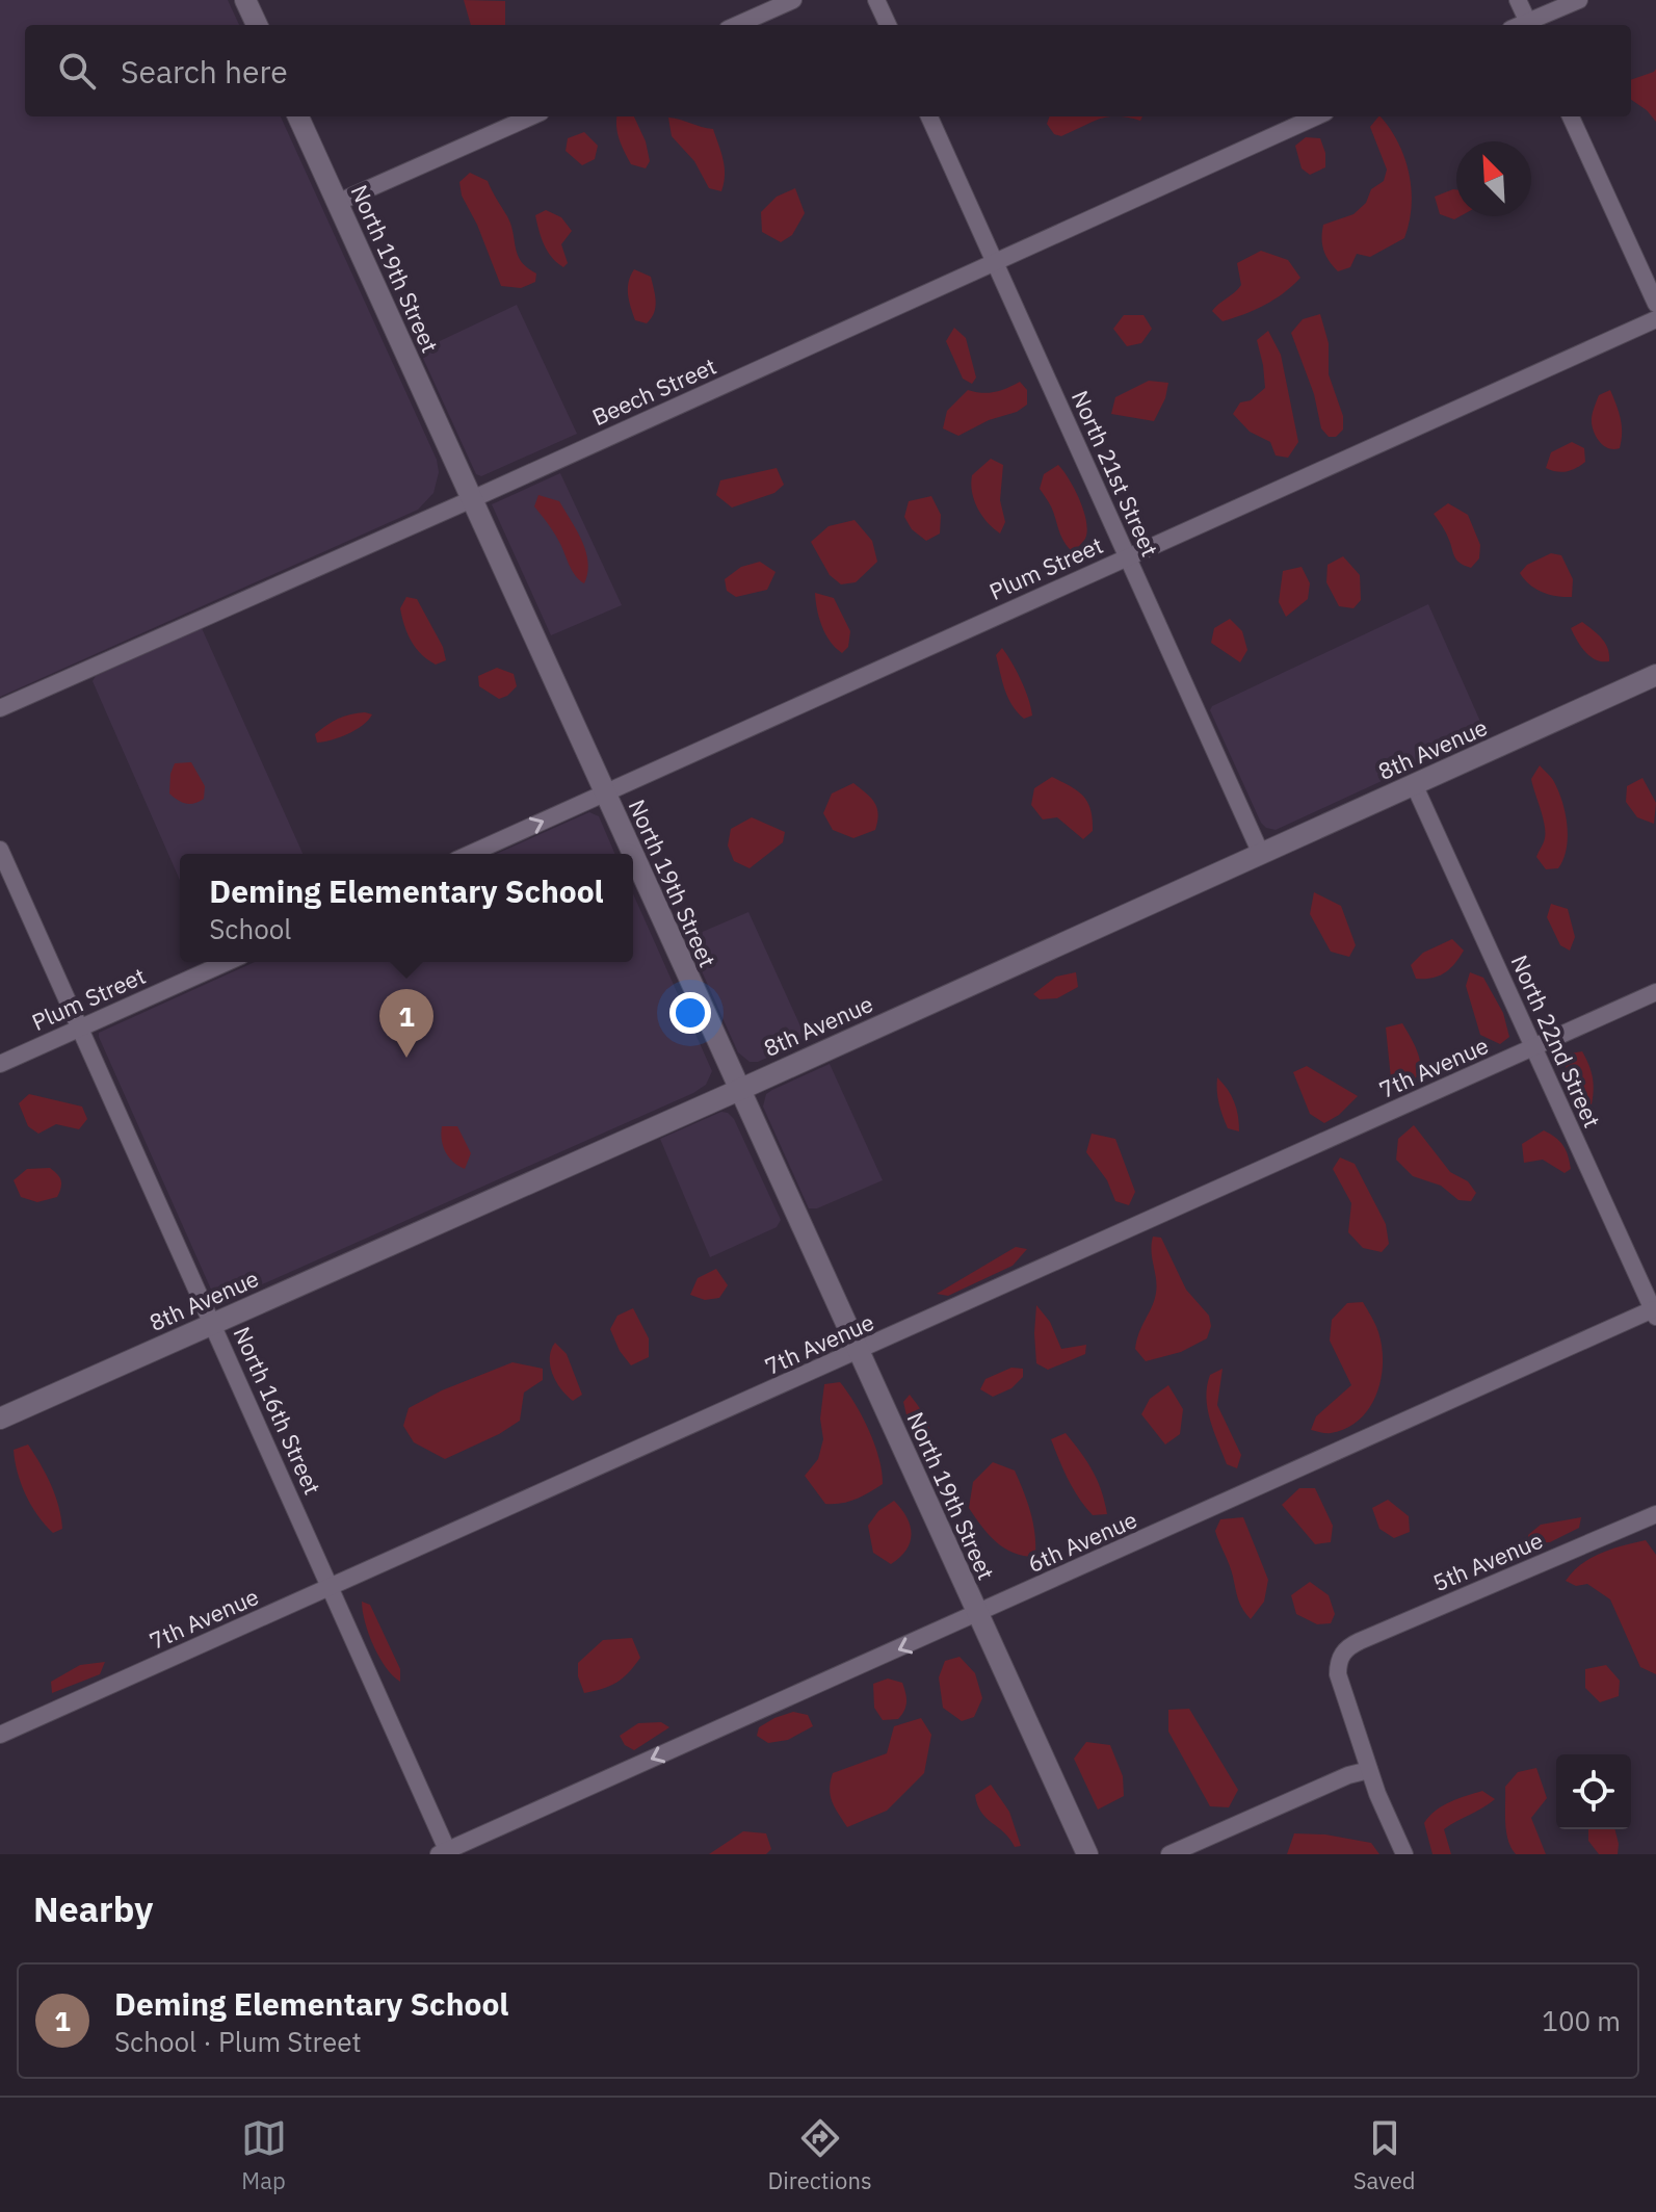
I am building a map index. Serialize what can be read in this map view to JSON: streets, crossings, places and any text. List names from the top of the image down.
{
  "streets": {
    "street": [
      "North 19th Street",
      "Beech Street",
      "North 21st Street",
      "Plum Street",
      "8th Avenue",
      "North 22nd Street",
      "7th Avenue",
      "North 16th Street",
      "6th Avenue",
      "5th Avenue"
    ]
  },
  "crossings": [
    ["North 19th Street", "Beech Street"],
    ["North 19th Street", "Plum Street"],
    ["North 19th Street", "8th Avenue"],
    ["North 19th Street", "7th Avenue"],
    ["North 19th Street", "6th Avenue"],
    ["Beech Street", "North 21st Street"],
    ["North 21st Street", "Plum Street"],
    ["North 21st Street", "8th Avenue"],
    ["Plum Street", "North 16th Street"],
    ["8th Avenue", "North 22nd Street"],
    ["8th Avenue", "North 16th Street"],
    ["North 22nd Street", "7th Avenue"],
    ["North 22nd Street", "6th Avenue"],
    ["7th Avenue", "North 16th Street"],
    ["North 16th Street", "6th Avenue"]
  ],
  "one_way": ["6th Avenue"],
  "north": "top left",
  "page": {
    "search": "Search here",
    "popup": ["Deming Elementary School", "School"],
    "pins": "1",
    "heading": "Nearby",
    "list": [
      {
        "mark": "1",
        "name": "Deming Elementary School",
        "note": "School · Plum Street",
        "value": "100 m"
      }
    ],
    "nav": ["Map", "Directions", "Saved"]
  }
}
